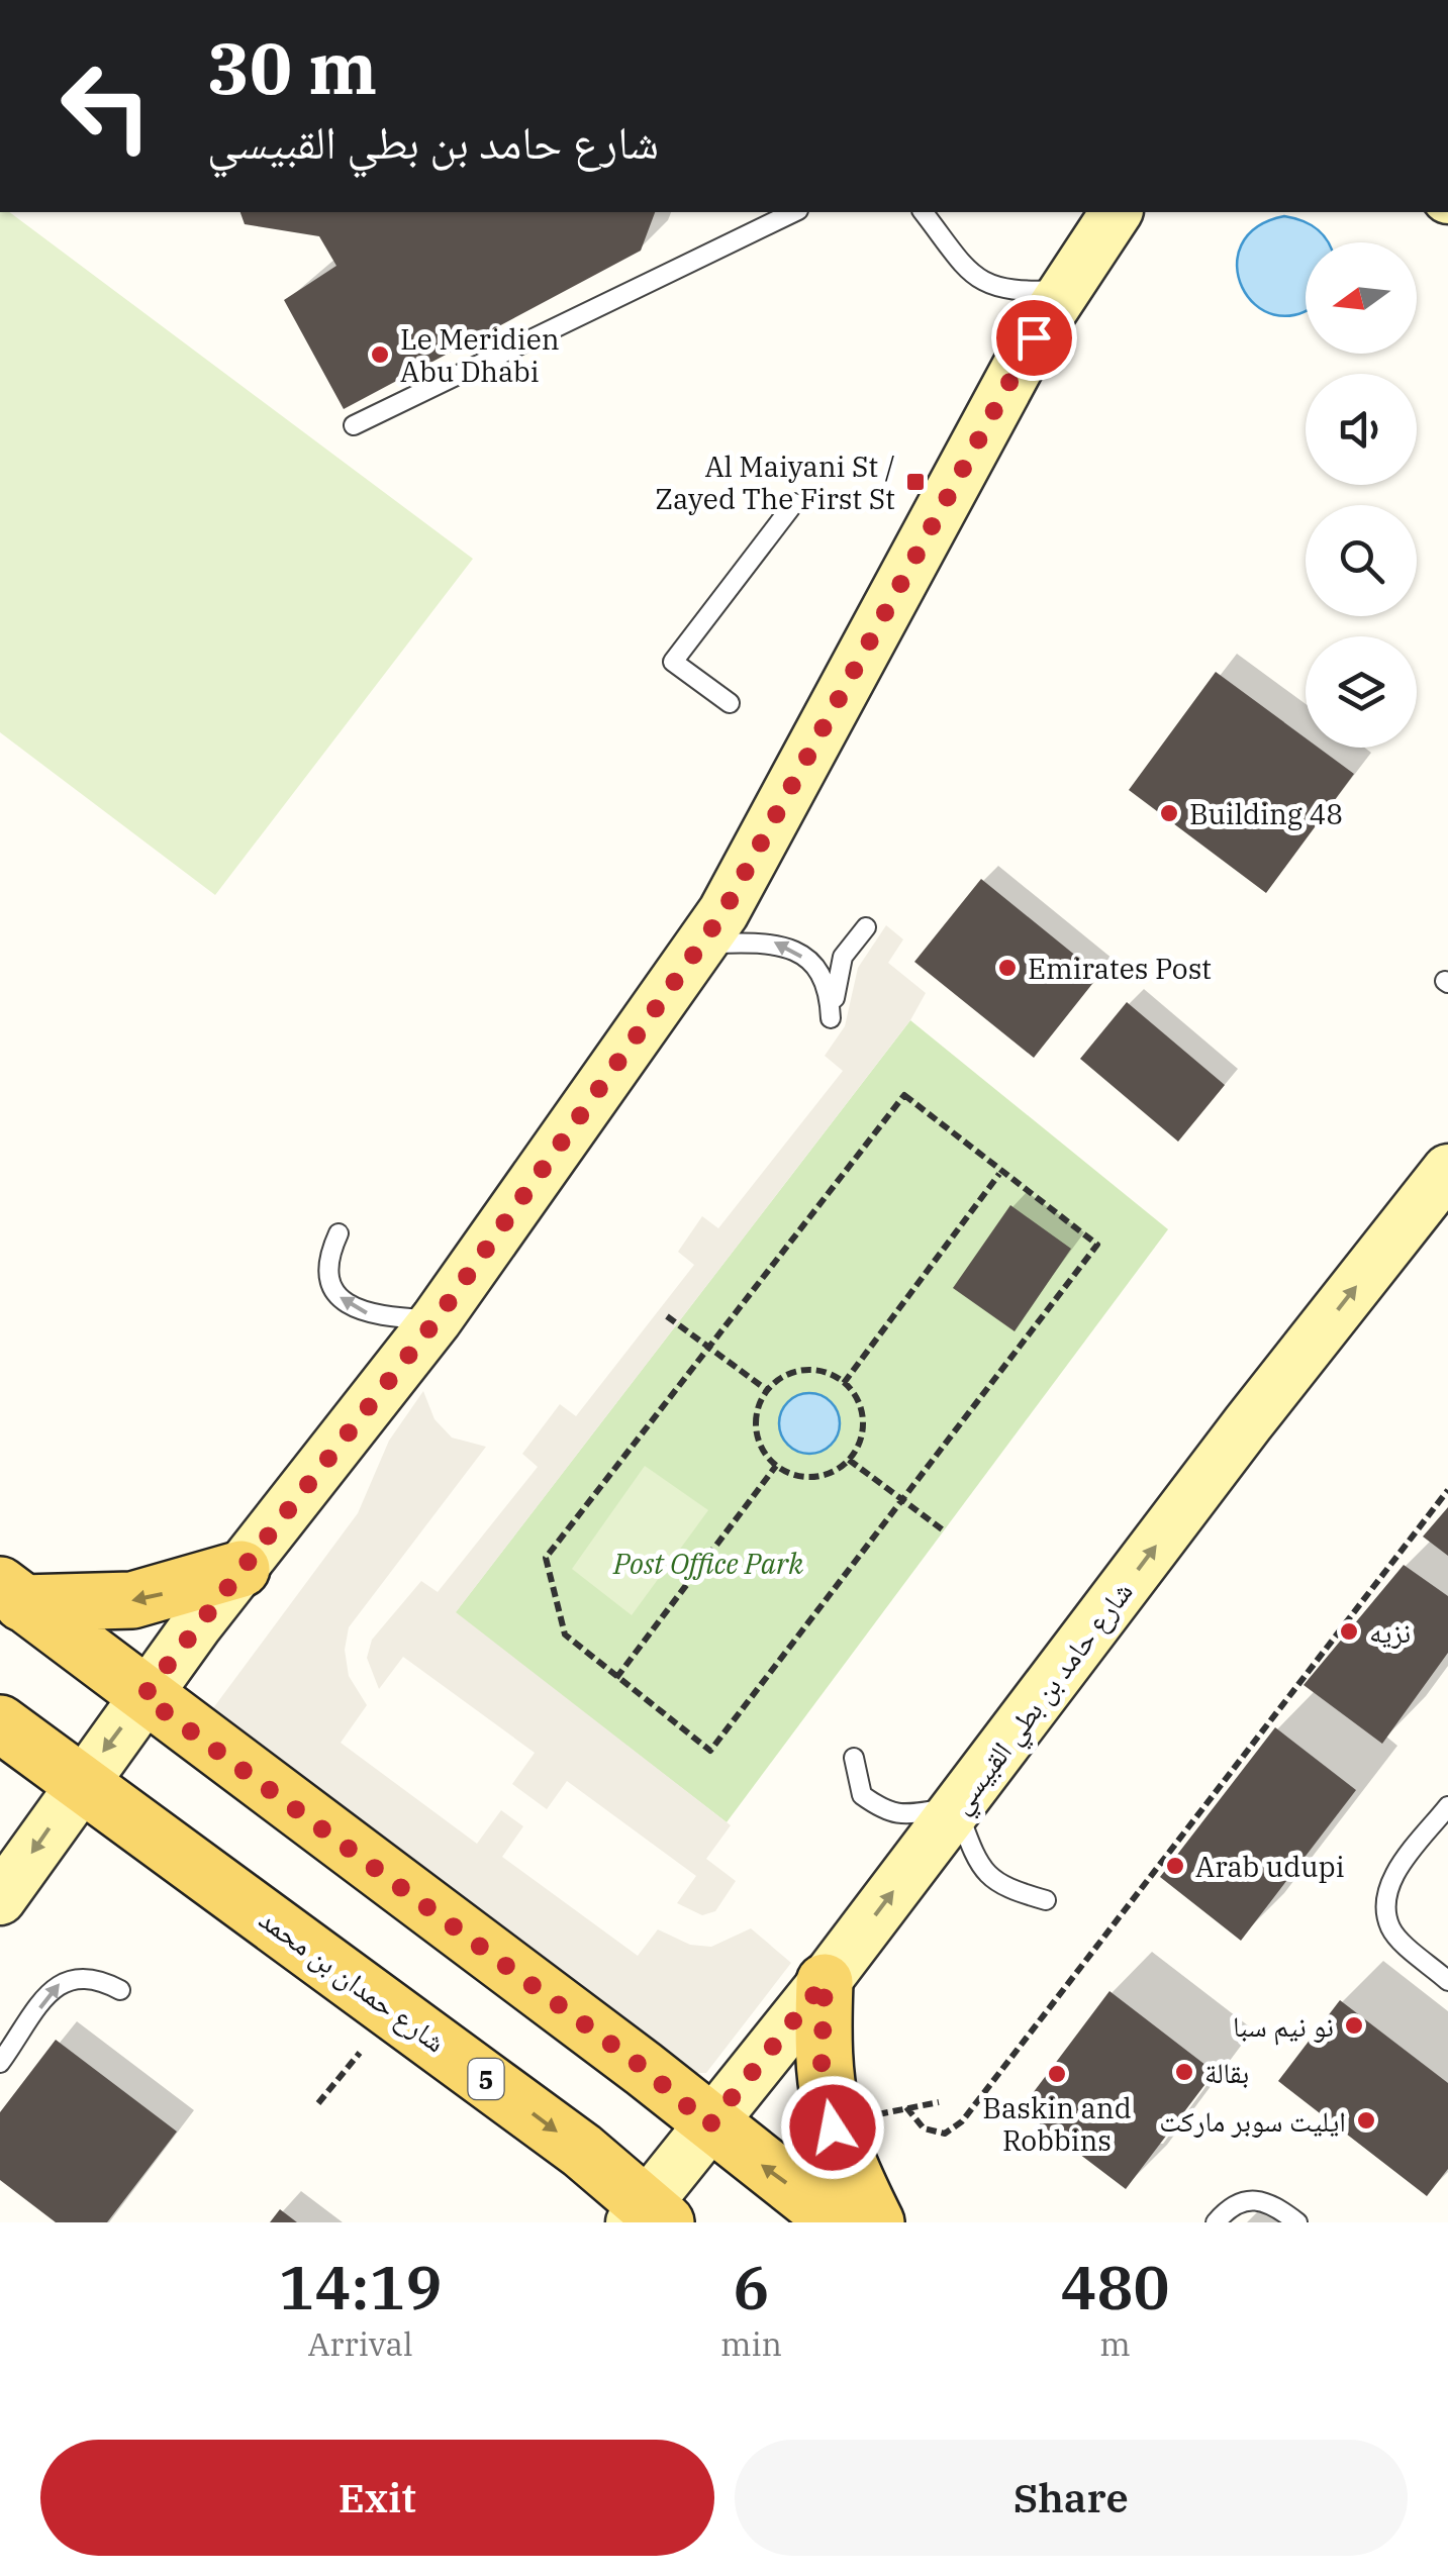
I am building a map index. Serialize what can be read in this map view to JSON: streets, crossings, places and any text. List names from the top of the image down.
{
  "streets": {
    "main road": ["شارع حامد بن بطي القبيسي", "شارع حمدان بن محمد", "5"]
  },
  "crossings": [
    ["شارع حامد بن بطي القبيسي", "شارع حمدان بن محمد"]
  ],
  "one_way": ["شارع حامد بن بطي القبيسي"],
  "parks": ["Post Office Park"],
  "places": {
    "other": [
      "Le Meridien Abu Dhabi",
      "Building 48",
      "Emirates Post",
      "نزيه",
      "Arab udupi",
      "نو نيم سبا",
      "بقالة",
      "Baskin and Robbins",
      "ايليت سوبر ماركت"
    ],
    "transit": ["Al Maiyani St / Zayed The First St"]
  },
  "north": "left",
  "page": {
    "turn": ["30 m", "شارع حامد بن بطي القبيسي"],
    "eta": [
      "14:19",
      "Arrival",
      "6",
      "min",
      "480",
      "m"
    ],
    "buttons": ["Exit", "Share"]
  }
}
